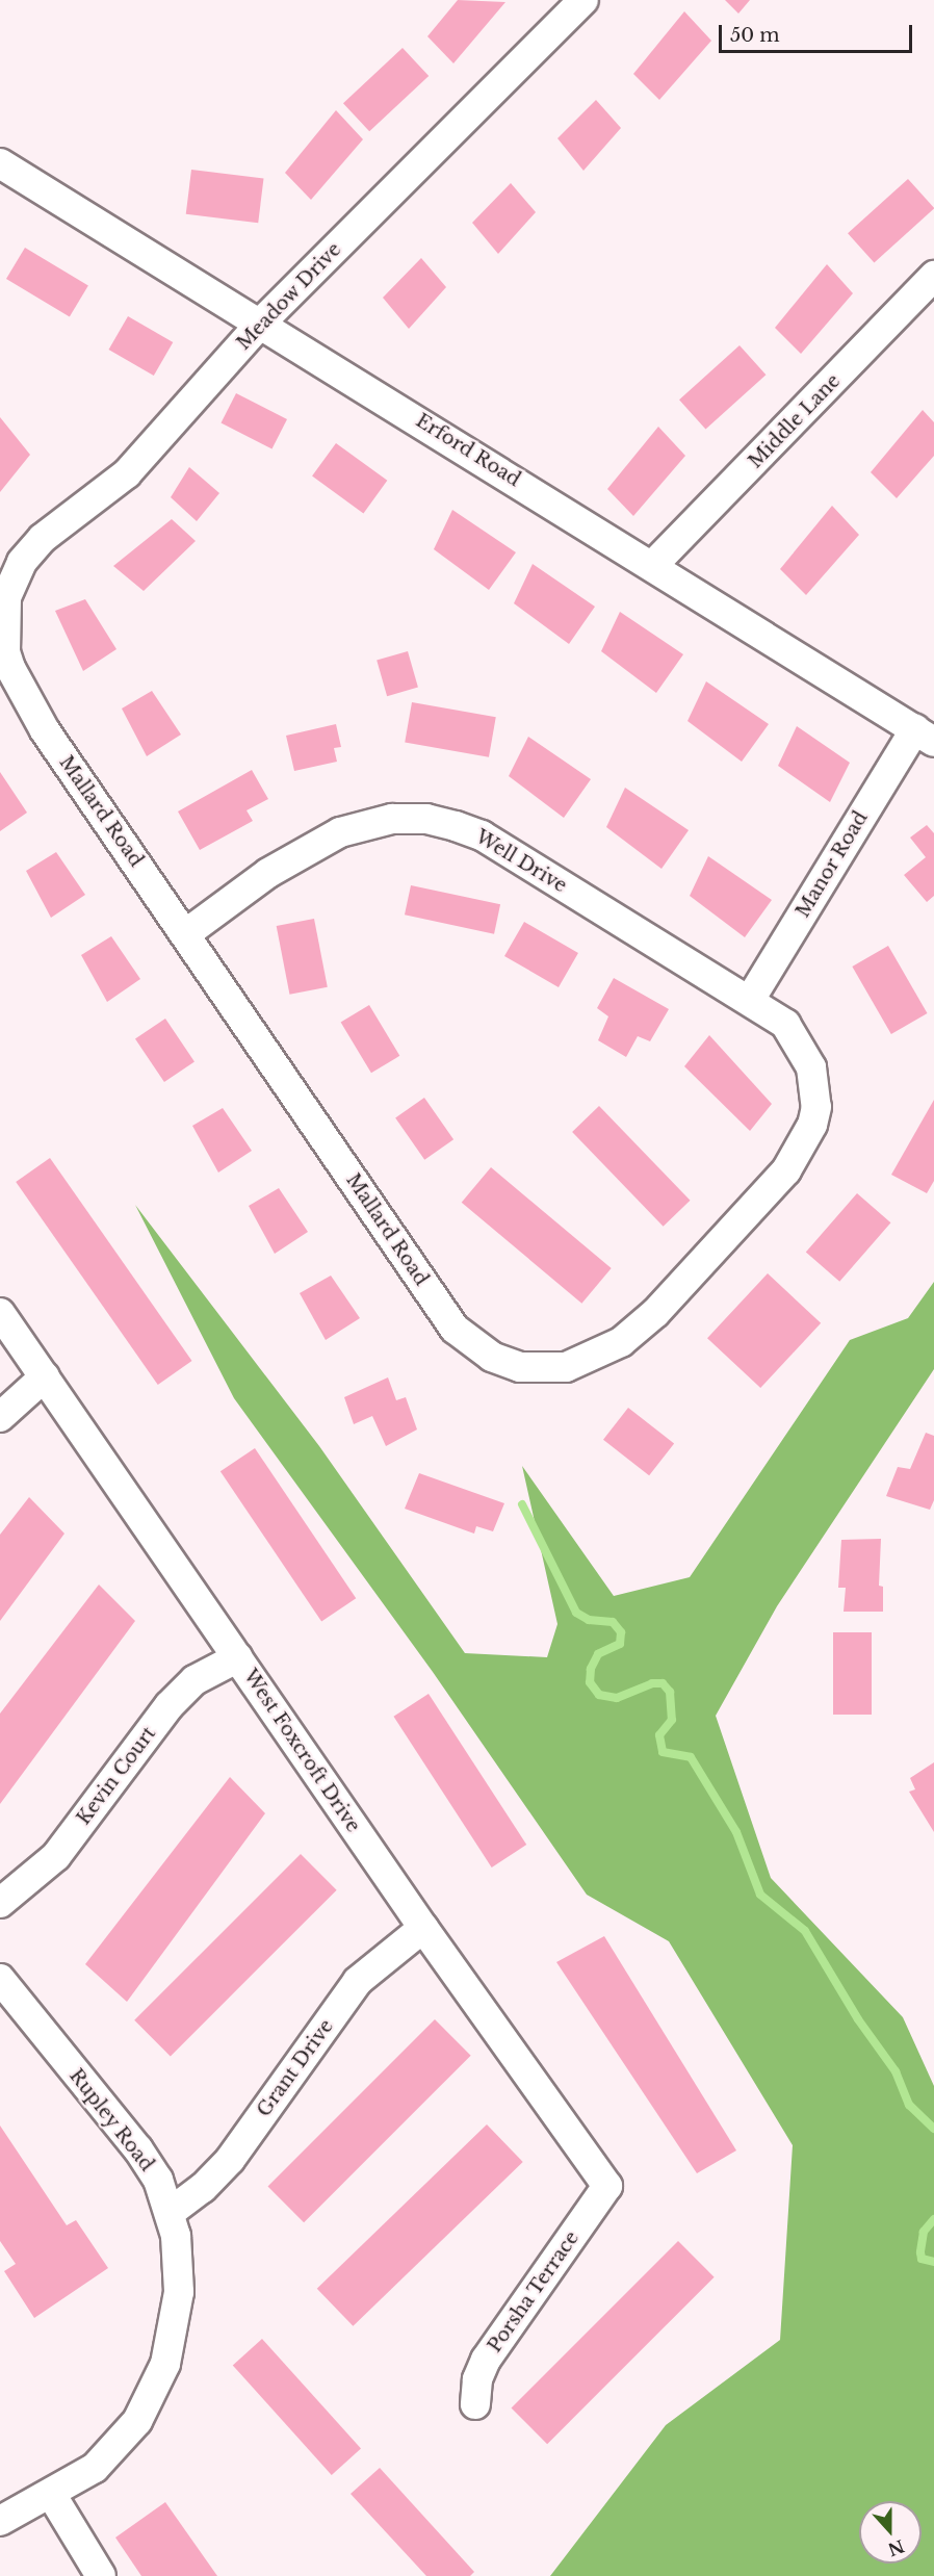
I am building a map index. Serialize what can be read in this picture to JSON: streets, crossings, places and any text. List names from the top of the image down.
{
  "streets": {
    "street": [
      "Meadow Drive",
      "Middle Lane",
      "Erford Road",
      "Mallard Road",
      "Well Drive",
      "Manor Road",
      "West Foxcroft Drive",
      "Kevin Court",
      "Grant Drive",
      "Rupley Road",
      "Porsha Terrace"
    ]
  },
  "crossings": [
    ["Meadow Drive", "Erford Road"],
    ["Meadow Drive", "Mallard Road"],
    ["Middle Lane", "Erford Road"],
    ["Erford Road", "Manor Road"],
    ["Mallard Road", "Well Drive"],
    ["Mallard Road", "Manor Road"],
    ["Well Drive", "Manor Road"],
    ["West Foxcroft Drive", "Kevin Court"],
    ["West Foxcroft Drive", "Grant Drive"],
    ["West Foxcroft Drive", "Porsha Terrace"],
    ["Grant Drive", "Rupley Road"]
  ],
  "scale_bar": "50 m",
  "north": "bottom"
}
